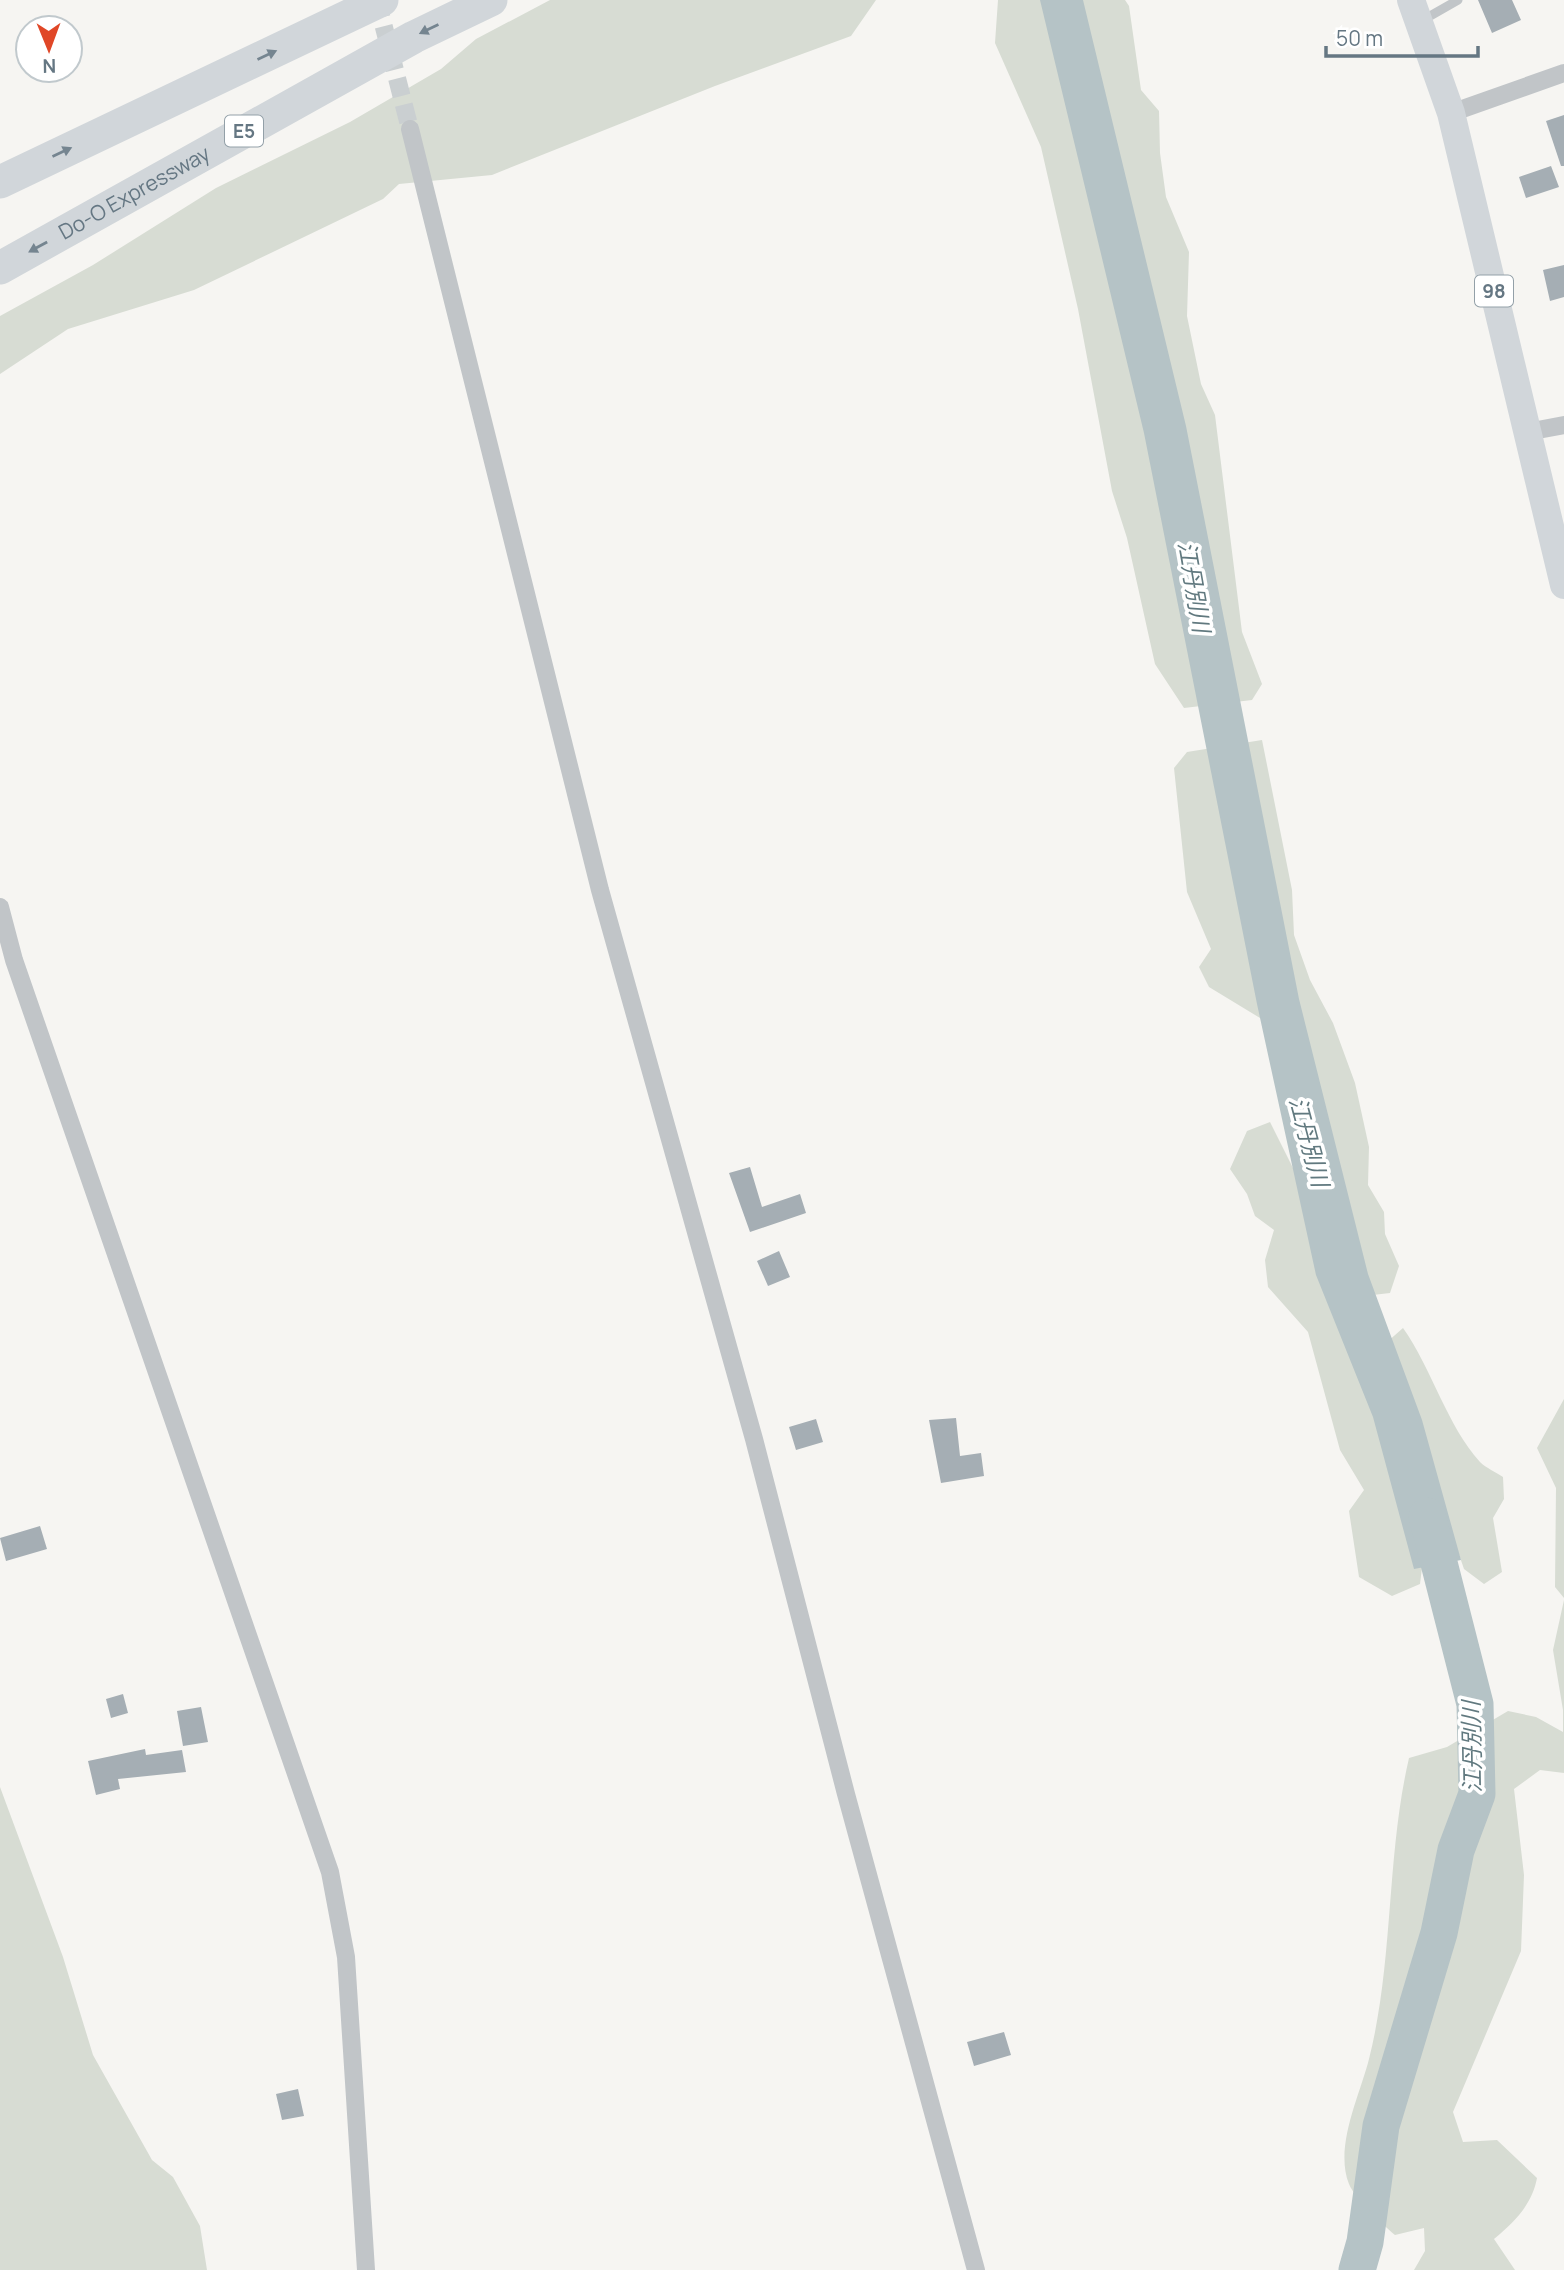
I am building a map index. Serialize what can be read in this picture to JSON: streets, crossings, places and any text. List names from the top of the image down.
{
  "streets": {
    "highway": ["E5", "Do-O Expressway"],
    "main road": ["98"]
  },
  "water": ["江丹別川"],
  "scale_bar": "50 m",
  "north": "bottom"
}
